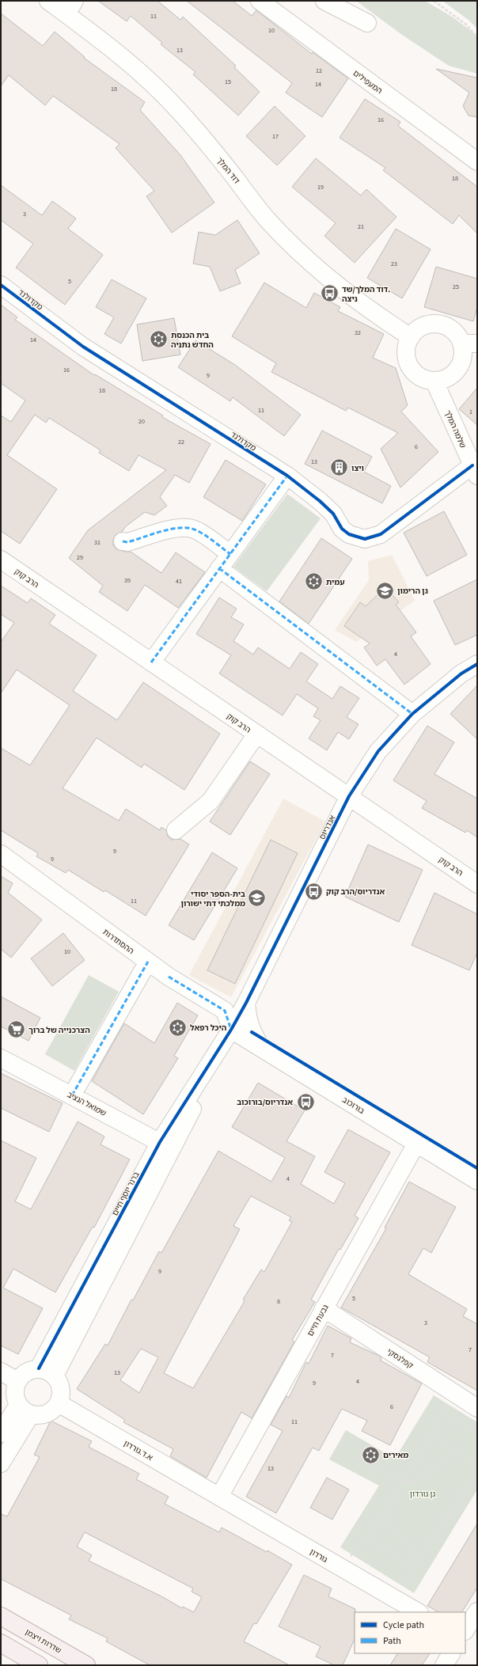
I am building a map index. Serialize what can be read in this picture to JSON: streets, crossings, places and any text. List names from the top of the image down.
{
  "streets": {
    "main road": ["שדרות ויצמן"],
    "street": [
      "המעפילים",
      "דוד המלך",
      "מקדולנד",
      "שלמה המלך",
      "הרב קוק",
      "אנדריוס",
      "ההסתדרות",
      "שמואל הנציב",
      "בורוכוב",
      "גבעת חיים",
      "קפלנסקי",
      "א.ד.גורדון",
      "גורדון"
    ],
    "cycle path": ["ברנר יוסף חיים"]
  },
  "crossings": [
    ["דוד המלך", "שלמה המלך"],
    ["מקדולנד", "שלמה המלך"],
    ["הרב קוק", "אנדריוס"],
    ["אנדריוס", "ההסתדרות"],
    ["אנדריוס", "בורוכוב"],
    ["ההסתדרות", "בורוכוב"],
    ["בורוכוב", "גבעת חיים"],
    ["גבעת חיים", "קפלנסקי"],
    ["גבעת חיים", "א.ד.גורדון"],
    ["גבעת חיים", "גורדון"],
    ["א.ד.גורדון", "גורדון"]
  ],
  "parks": ["גן גורדון"],
  "places": {
    "bus stop": ["דוד המלך/שד. ניצה", "אנדריוס/הרב קוק", "אנדריוס/בורוכוב"],
    "synagogue": [
      "בית הכנסת החדש נתניה",
      "עמית",
      "היכל רפאל",
      "מאירים"
    ],
    "building": ["ויצו"],
    "school or university": ["גן הרימון", "בית-הספר יסודי ממלכתי דתי ישורון"],
    "supermarket": ["הצרכנייה של ברוך"]
  },
  "house_numbers": [
    "11",
    "10",
    "13",
    "12",
    "15",
    "14",
    "18",
    "16",
    "17",
    "18",
    "19",
    "3",
    "21",
    "23",
    "5",
    "25",
    "32",
    "14",
    "16",
    "9",
    "18",
    "11",
    "1",
    "20",
    "22",
    "6",
    "13",
    "31",
    "29",
    "39",
    "41",
    "4",
    "9",
    "9",
    "11",
    "10",
    "4",
    "9",
    "5",
    "8",
    "3",
    "7",
    "7",
    "13",
    "4",
    "9",
    "6",
    "11",
    "13"
  ],
  "legend": ["Cycle path", "Path"]
}
